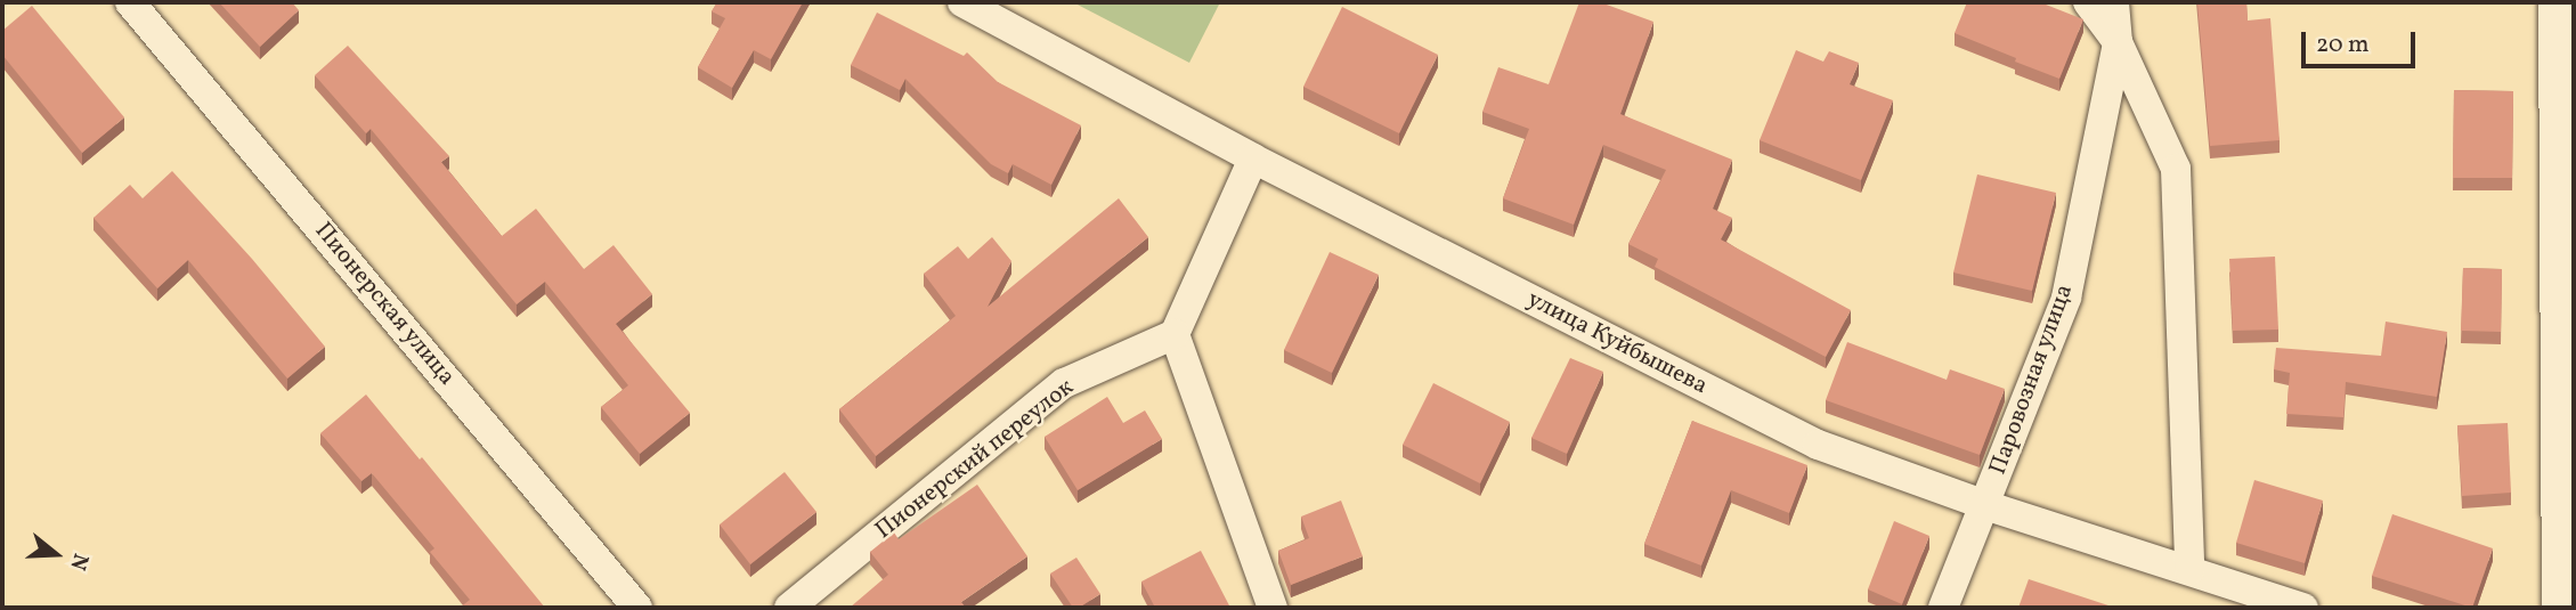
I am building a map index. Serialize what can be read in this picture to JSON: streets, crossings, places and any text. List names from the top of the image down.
{
  "streets": {
    "street": [
      "Пионерская улица",
      "улица Куйбышева",
      "Паровозная улица",
      "Пионерский переулок"
    ]
  },
  "crossings": [
    ["улица Куйбышева", "Паровозная улица"]
  ],
  "scale_bar": "20 m",
  "north": "right"
}
